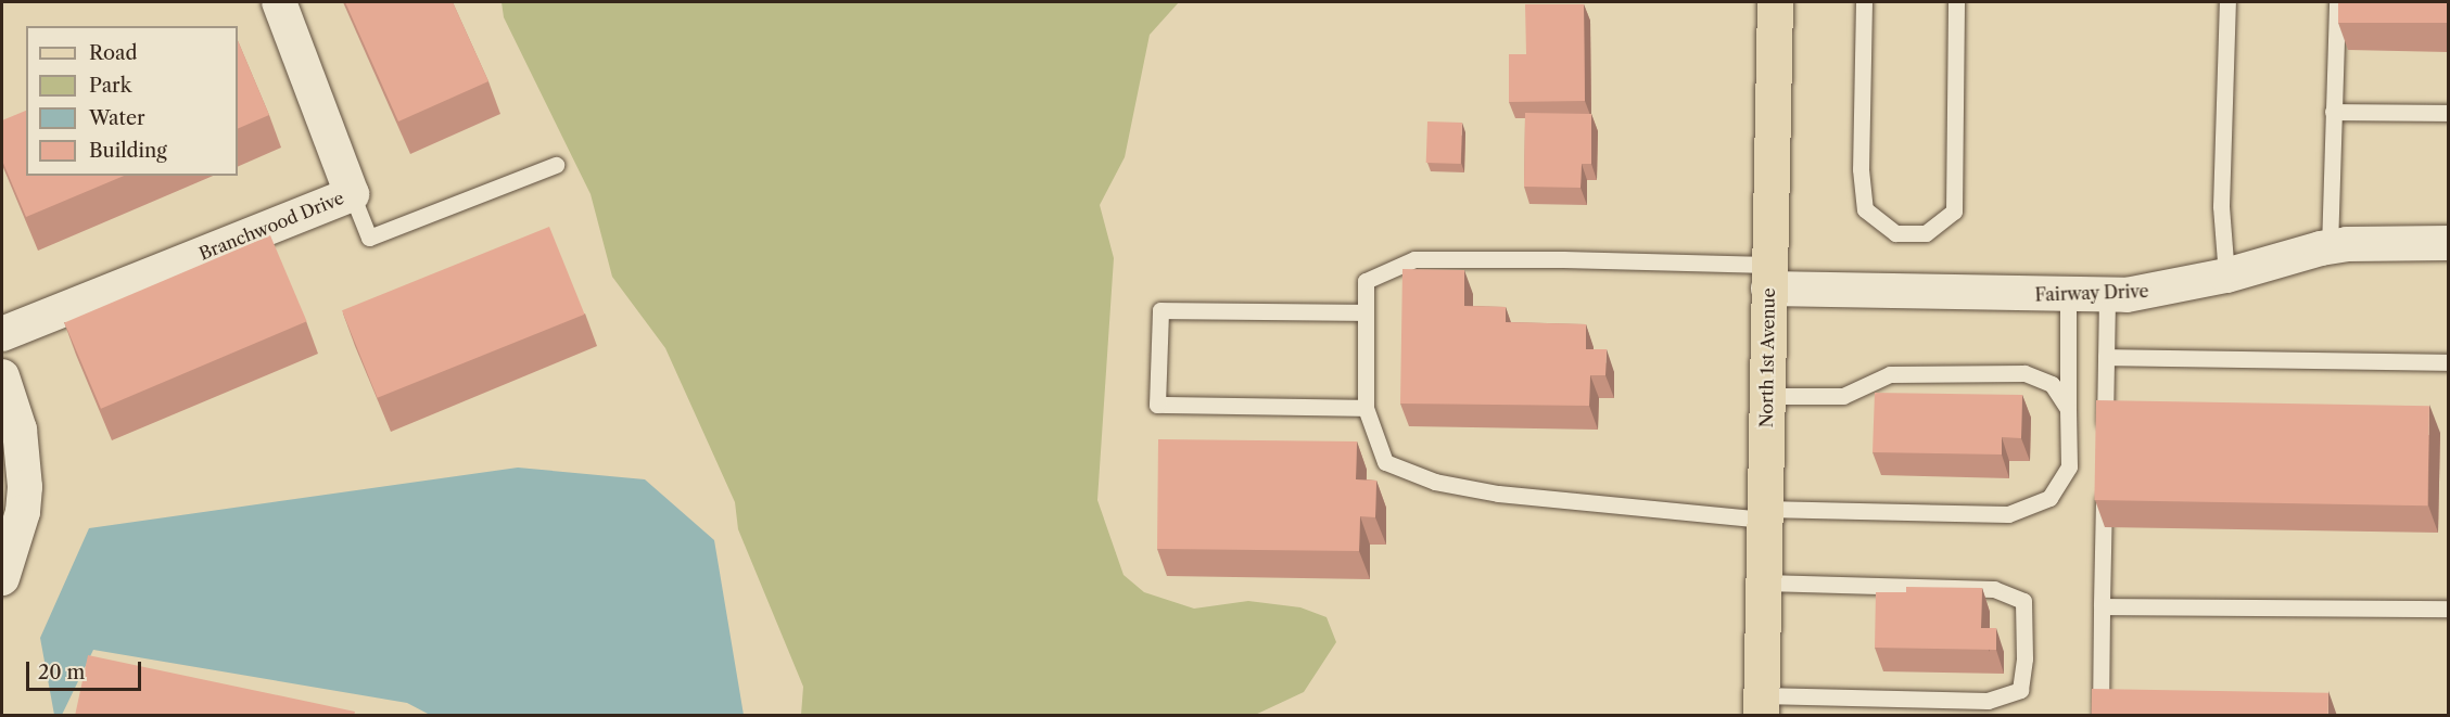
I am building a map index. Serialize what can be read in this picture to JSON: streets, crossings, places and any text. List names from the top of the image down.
{
  "streets": {
    "main road": ["North 1st Avenue"],
    "street": ["Branchwood Drive", "Fairway Drive"]
  },
  "crossings": [
    ["Fairway Drive", "North 1st Avenue"]
  ],
  "legend": [
    "Road",
    "Park",
    "Water",
    "Building"
  ],
  "scale_bar": "20 m"
}
